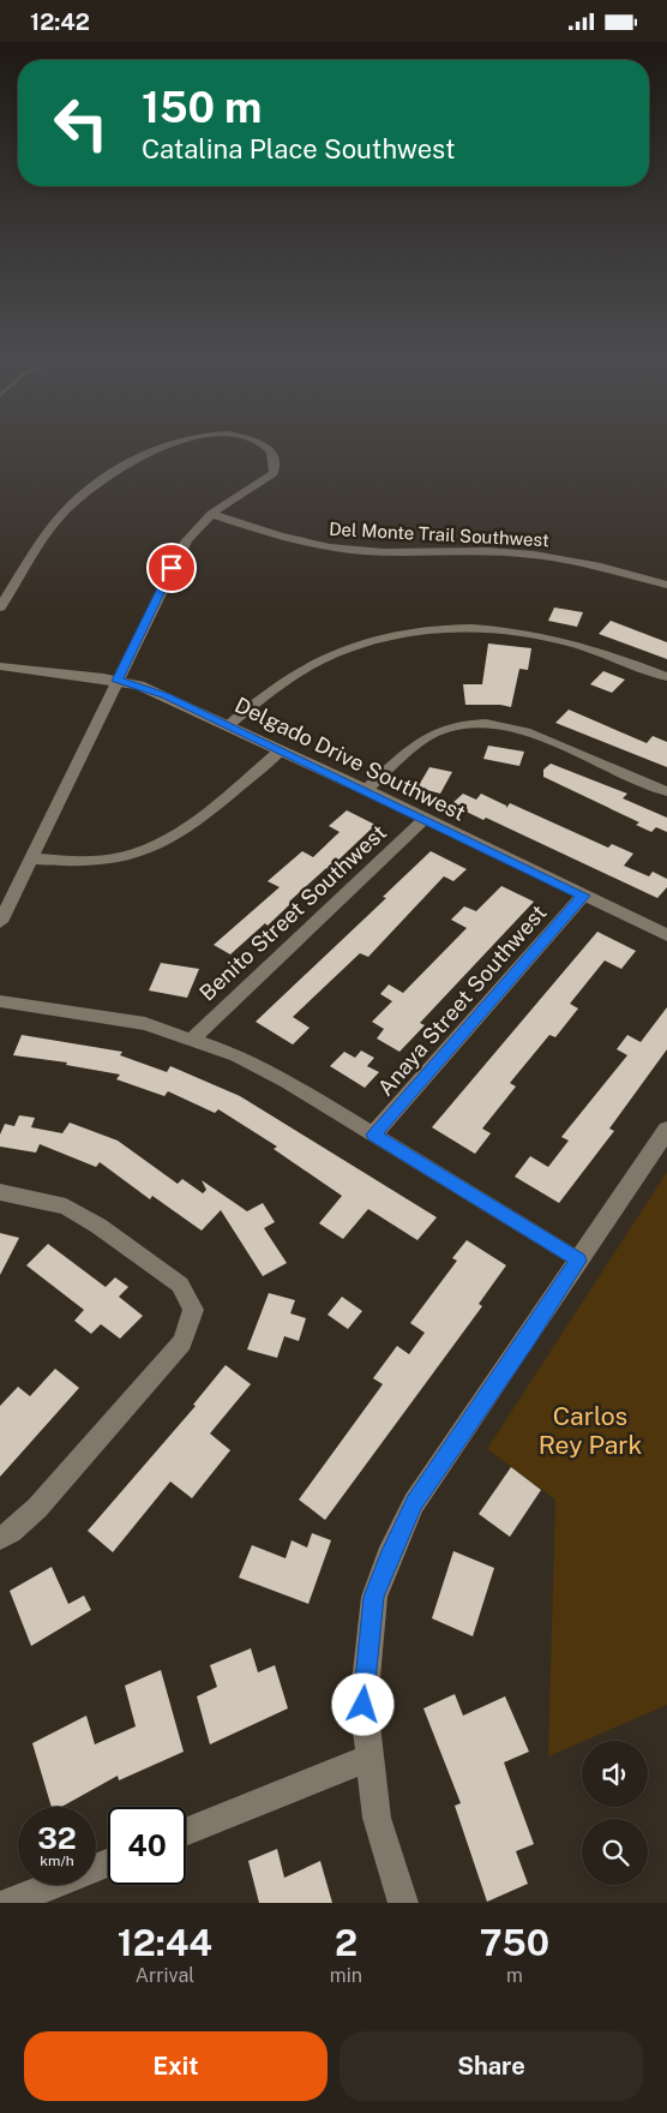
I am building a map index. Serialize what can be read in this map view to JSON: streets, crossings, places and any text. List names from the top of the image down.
{
  "streets": {
    "street": [
      "Del Monte Trail Southwest",
      "Delgado Drive Southwest",
      "Benito Street Southwest",
      "Anaya Street Southwest"
    ]
  },
  "crossings": [
    ["Delgado Drive Southwest", "Benito Street Southwest"],
    ["Delgado Drive Southwest", "Anaya Street Southwest"]
  ],
  "parks": ["Carlos Rey Park"],
  "page": {
    "status": "12:42",
    "turn": ["150 m", "Catalina Place Southwest"],
    "speed": "32 km/h",
    "limit": "40",
    "eta": [
      "12:44",
      "Arrival",
      "2",
      "min",
      "750",
      "m"
    ],
    "buttons": ["Exit", "Share"]
  }
}
